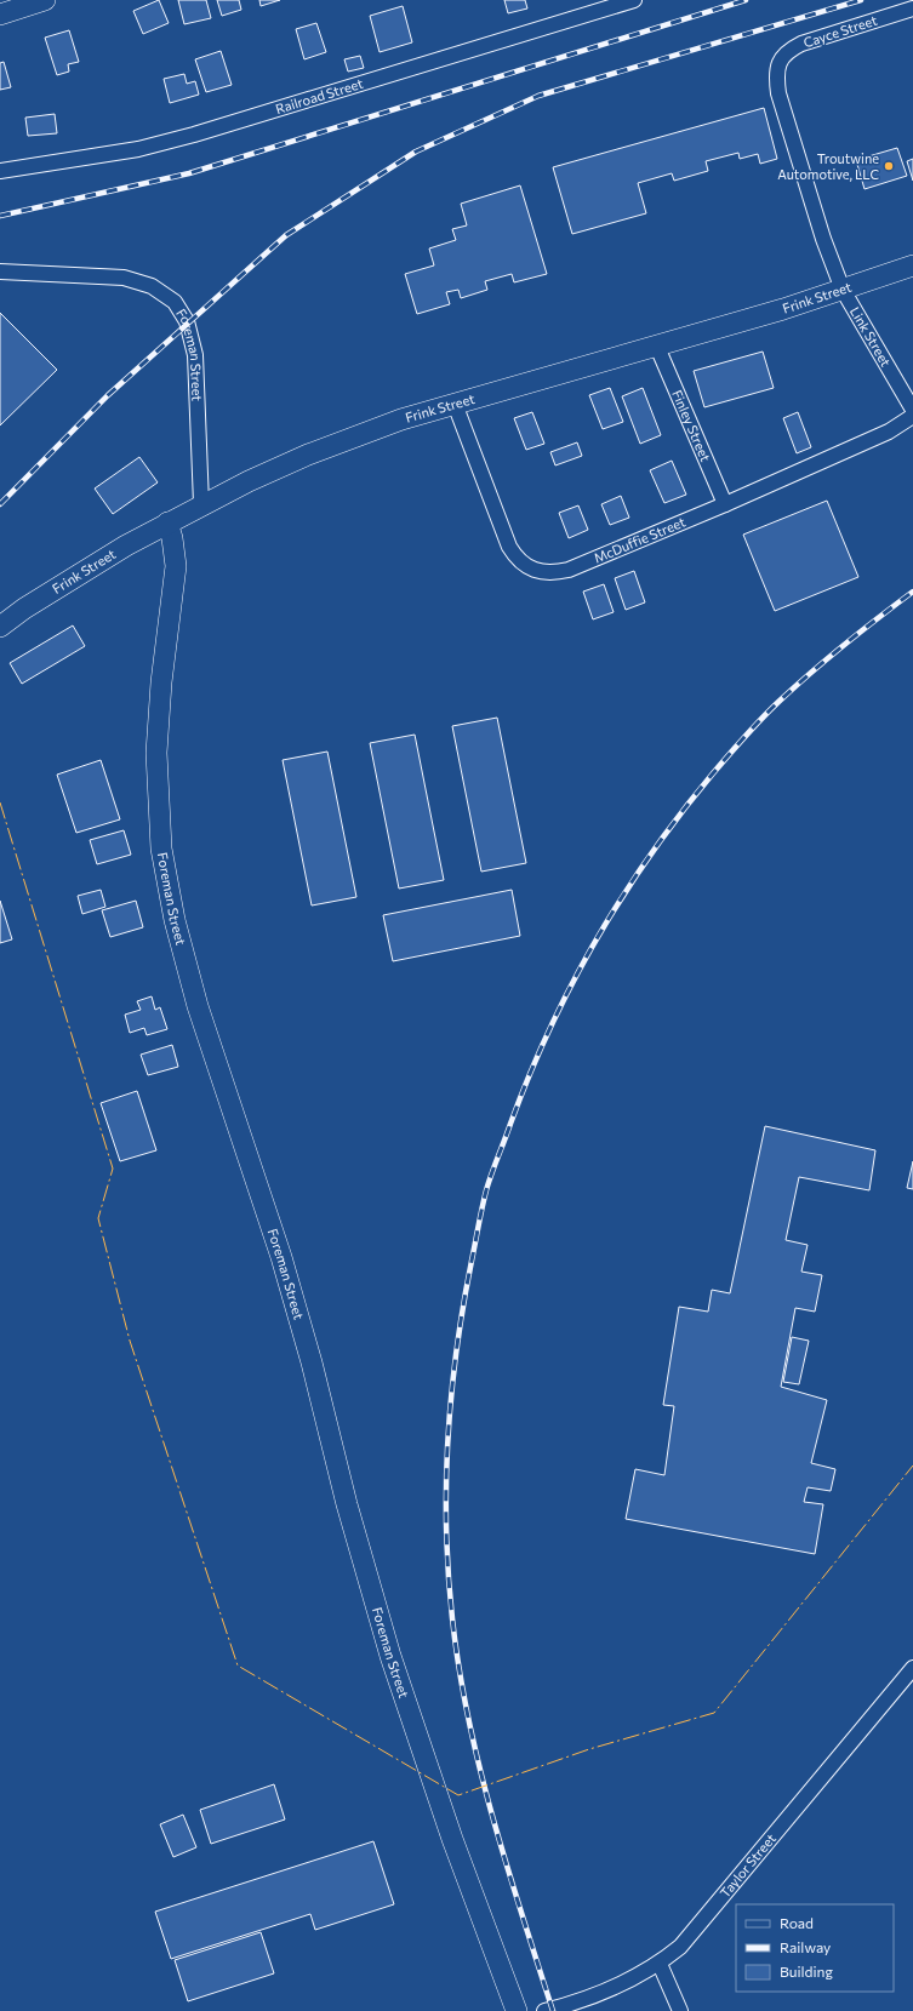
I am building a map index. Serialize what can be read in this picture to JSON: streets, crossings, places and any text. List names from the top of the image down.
{
  "streets": {
    "street": [
      "Cayce Street",
      "Railroad Street",
      "Frink Street",
      "Link Street",
      "Foreman Street",
      "Finley Street",
      "McDuffie Street",
      "Taylor Street"
    ]
  },
  "crossings": [
    ["Cayce Street", "Link Street"],
    ["Frink Street", "Link Street"],
    ["Frink Street", "Foreman Street"],
    ["Frink Street", "Finley Street"],
    ["Frink Street", "McDuffie Street"],
    ["Finley Street", "McDuffie Street"]
  ],
  "places": ["Troutwine Automotive, LLC"],
  "legend": ["Road", "Railway", "Building"]
}
